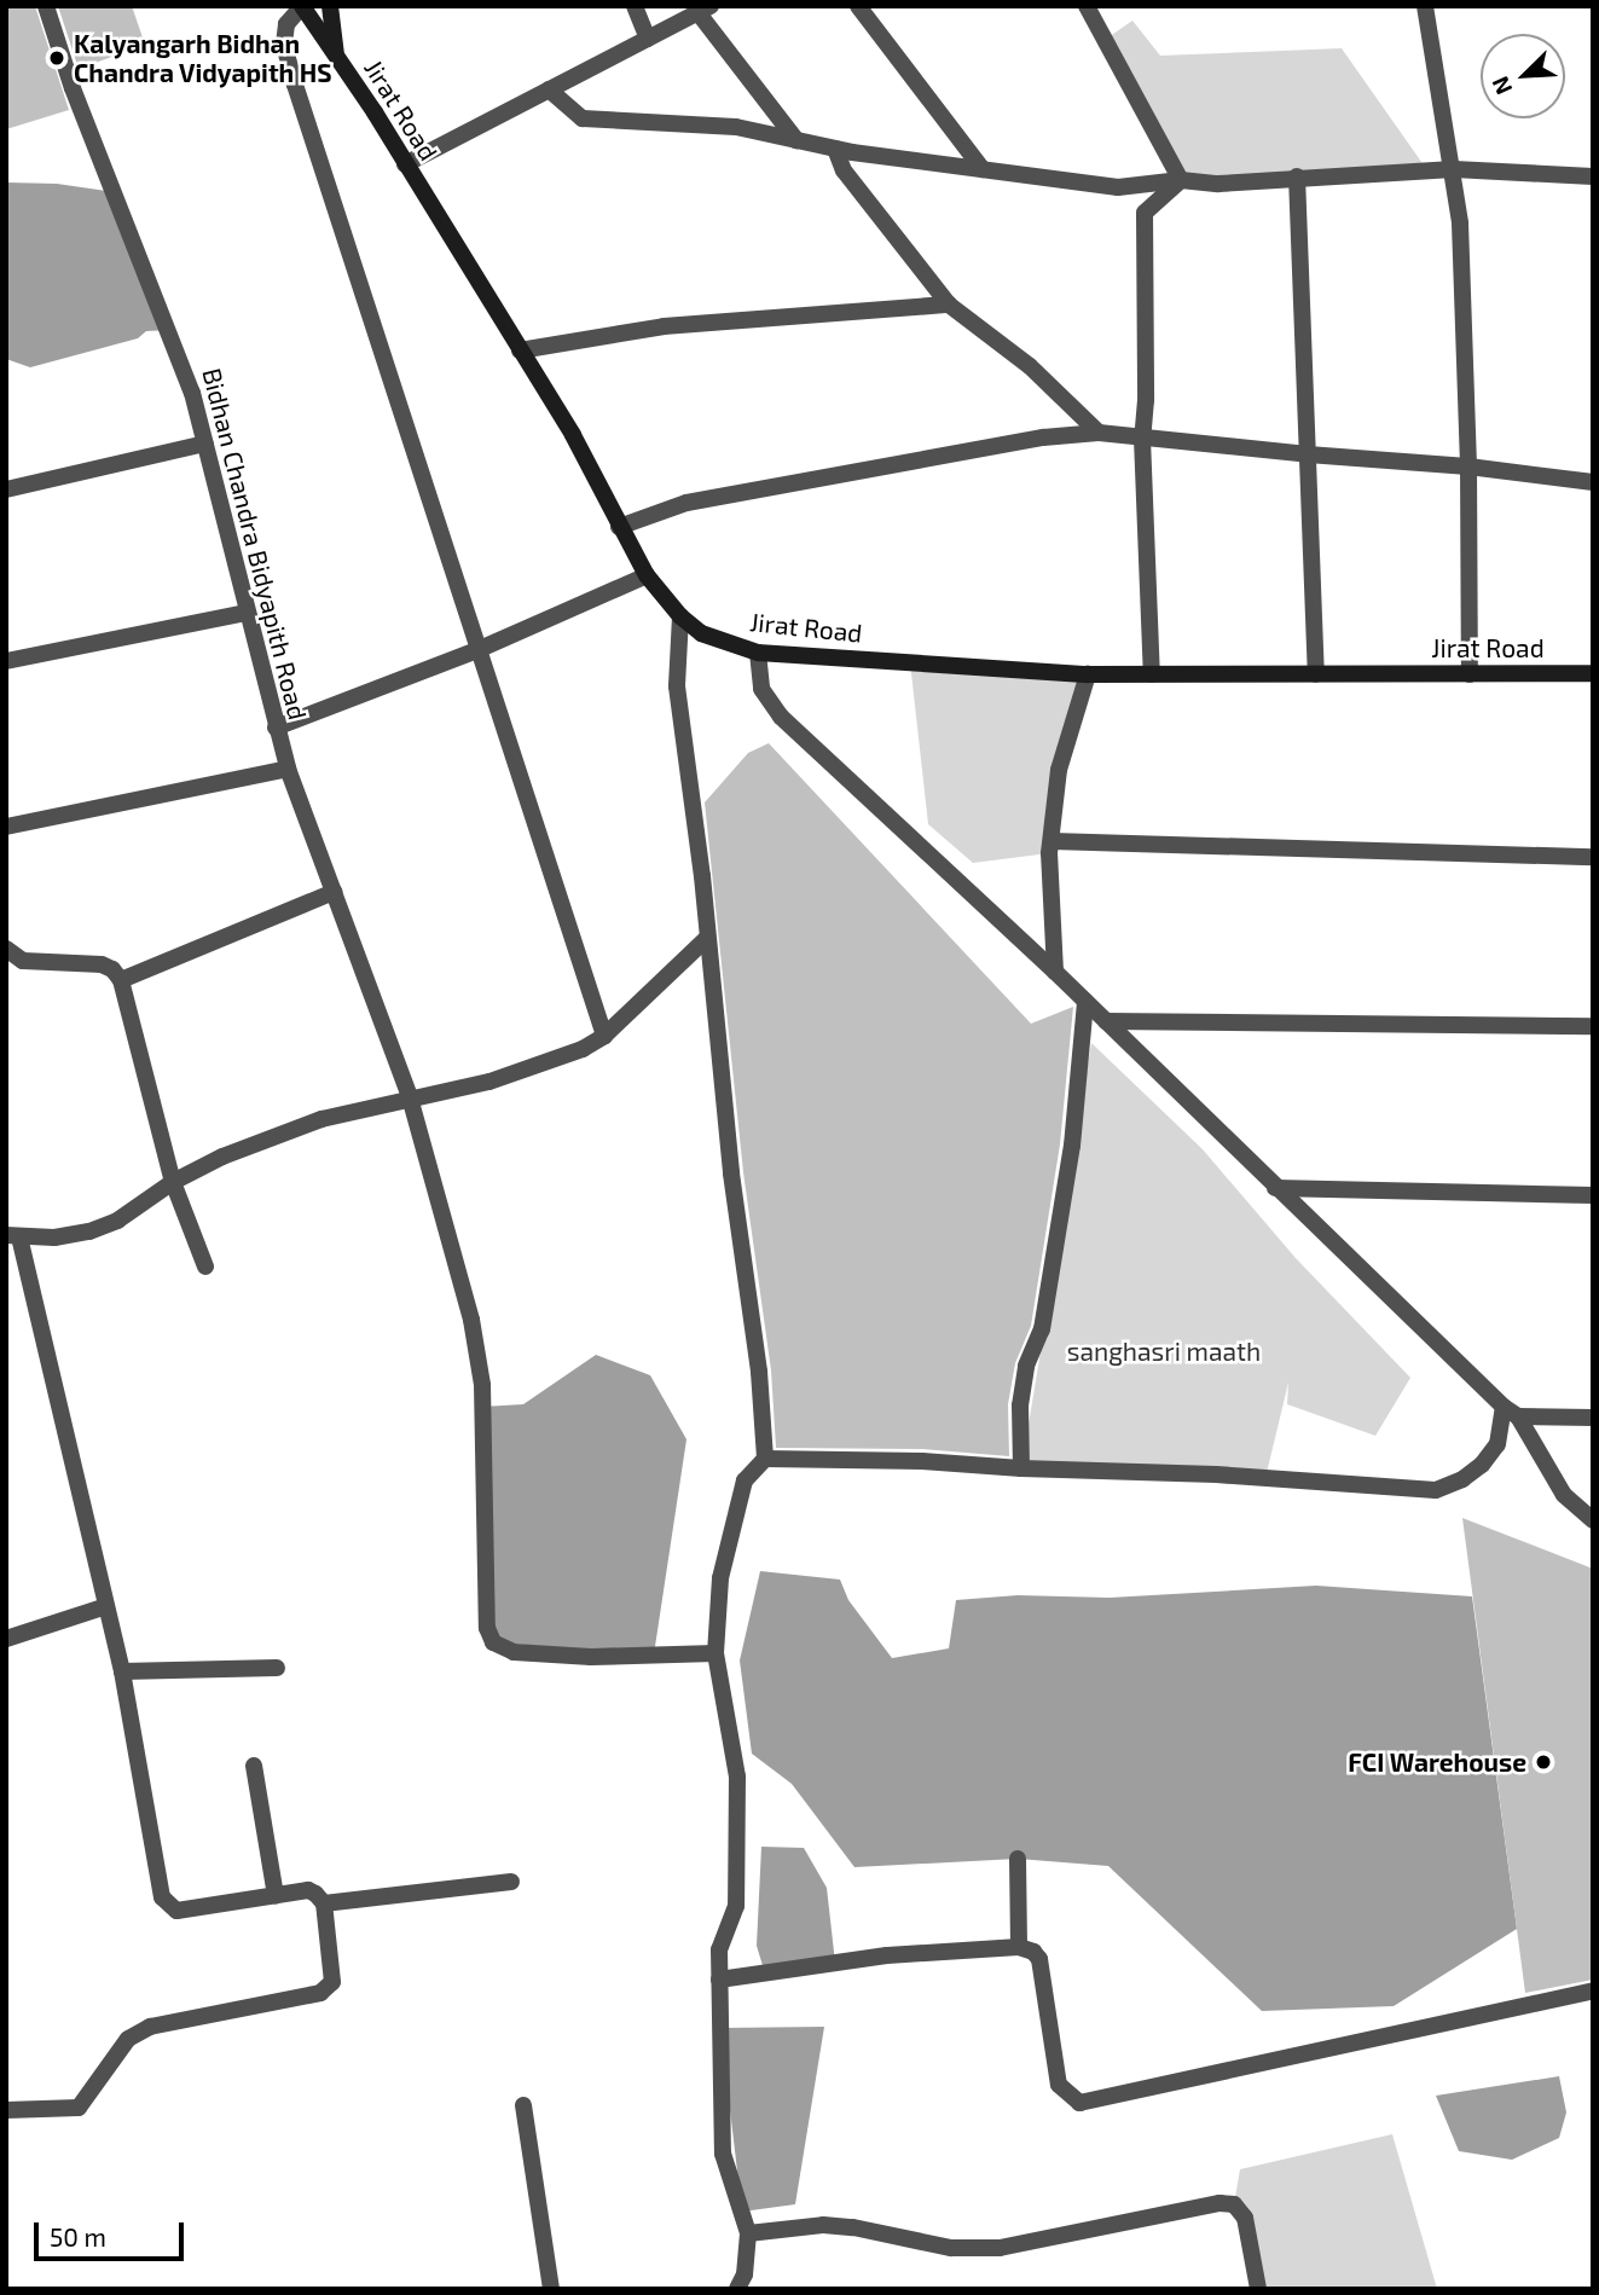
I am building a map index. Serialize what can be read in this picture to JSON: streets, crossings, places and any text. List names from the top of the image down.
{
  "streets": {
    "main road": ["Jirat Road"],
    "street": ["Bidhan Chandra Bidyapith Road"]
  },
  "parks": ["sanghasri maath"],
  "places": ["Kalyangarh Bidhan Chandra Vidyapith HS", "FCI Warehouse"],
  "scale_bar": "50 m",
  "north": "bottom left"
}
